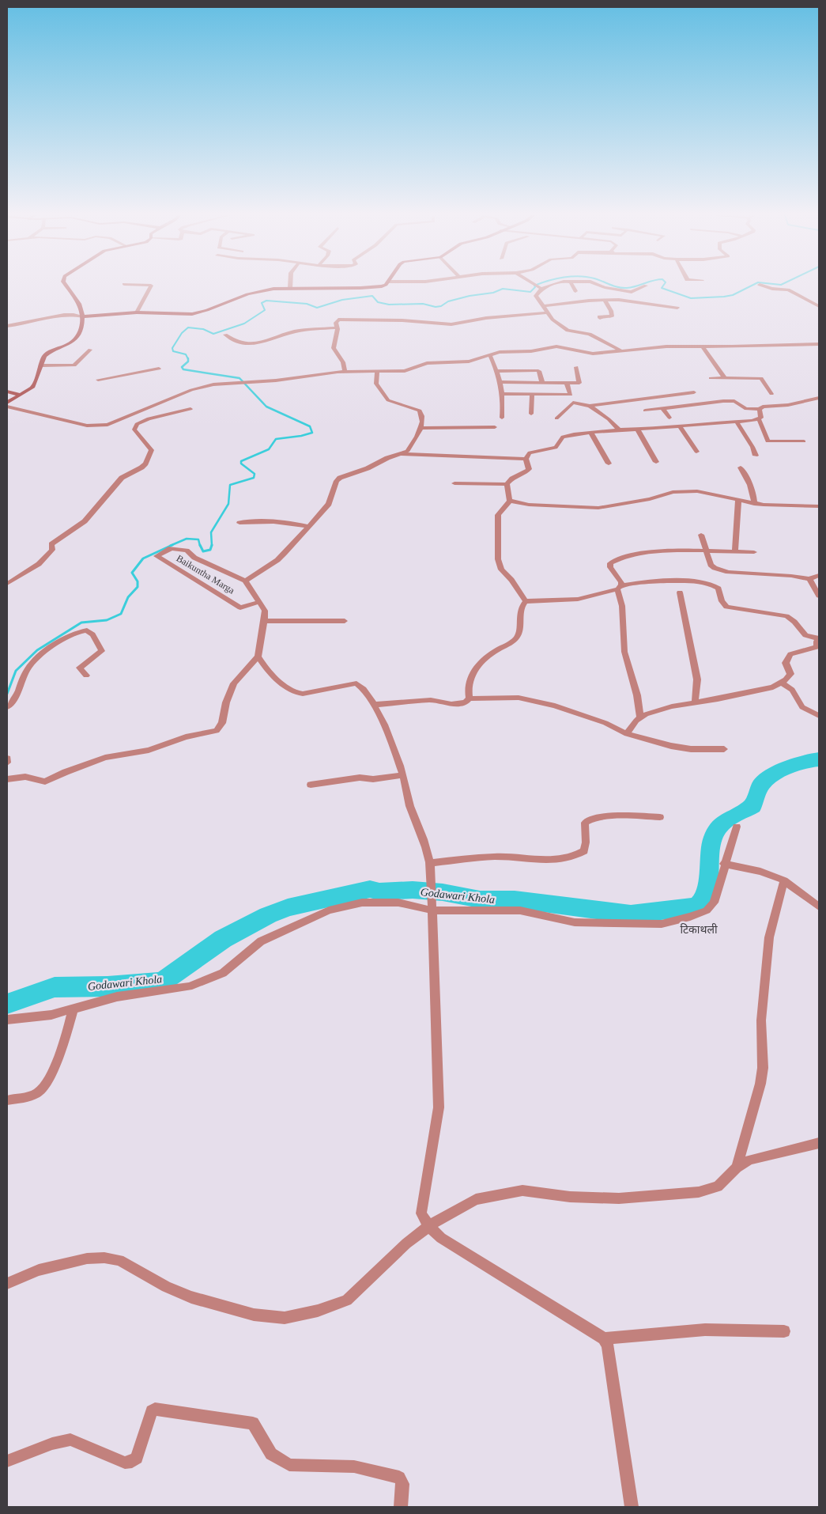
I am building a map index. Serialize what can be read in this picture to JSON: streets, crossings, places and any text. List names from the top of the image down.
{
  "streets": {
    "street": ["Baikuntha Marga"]
  },
  "districts": ["टिकाथली"],
  "water": ["Godawari Khola"]
}
